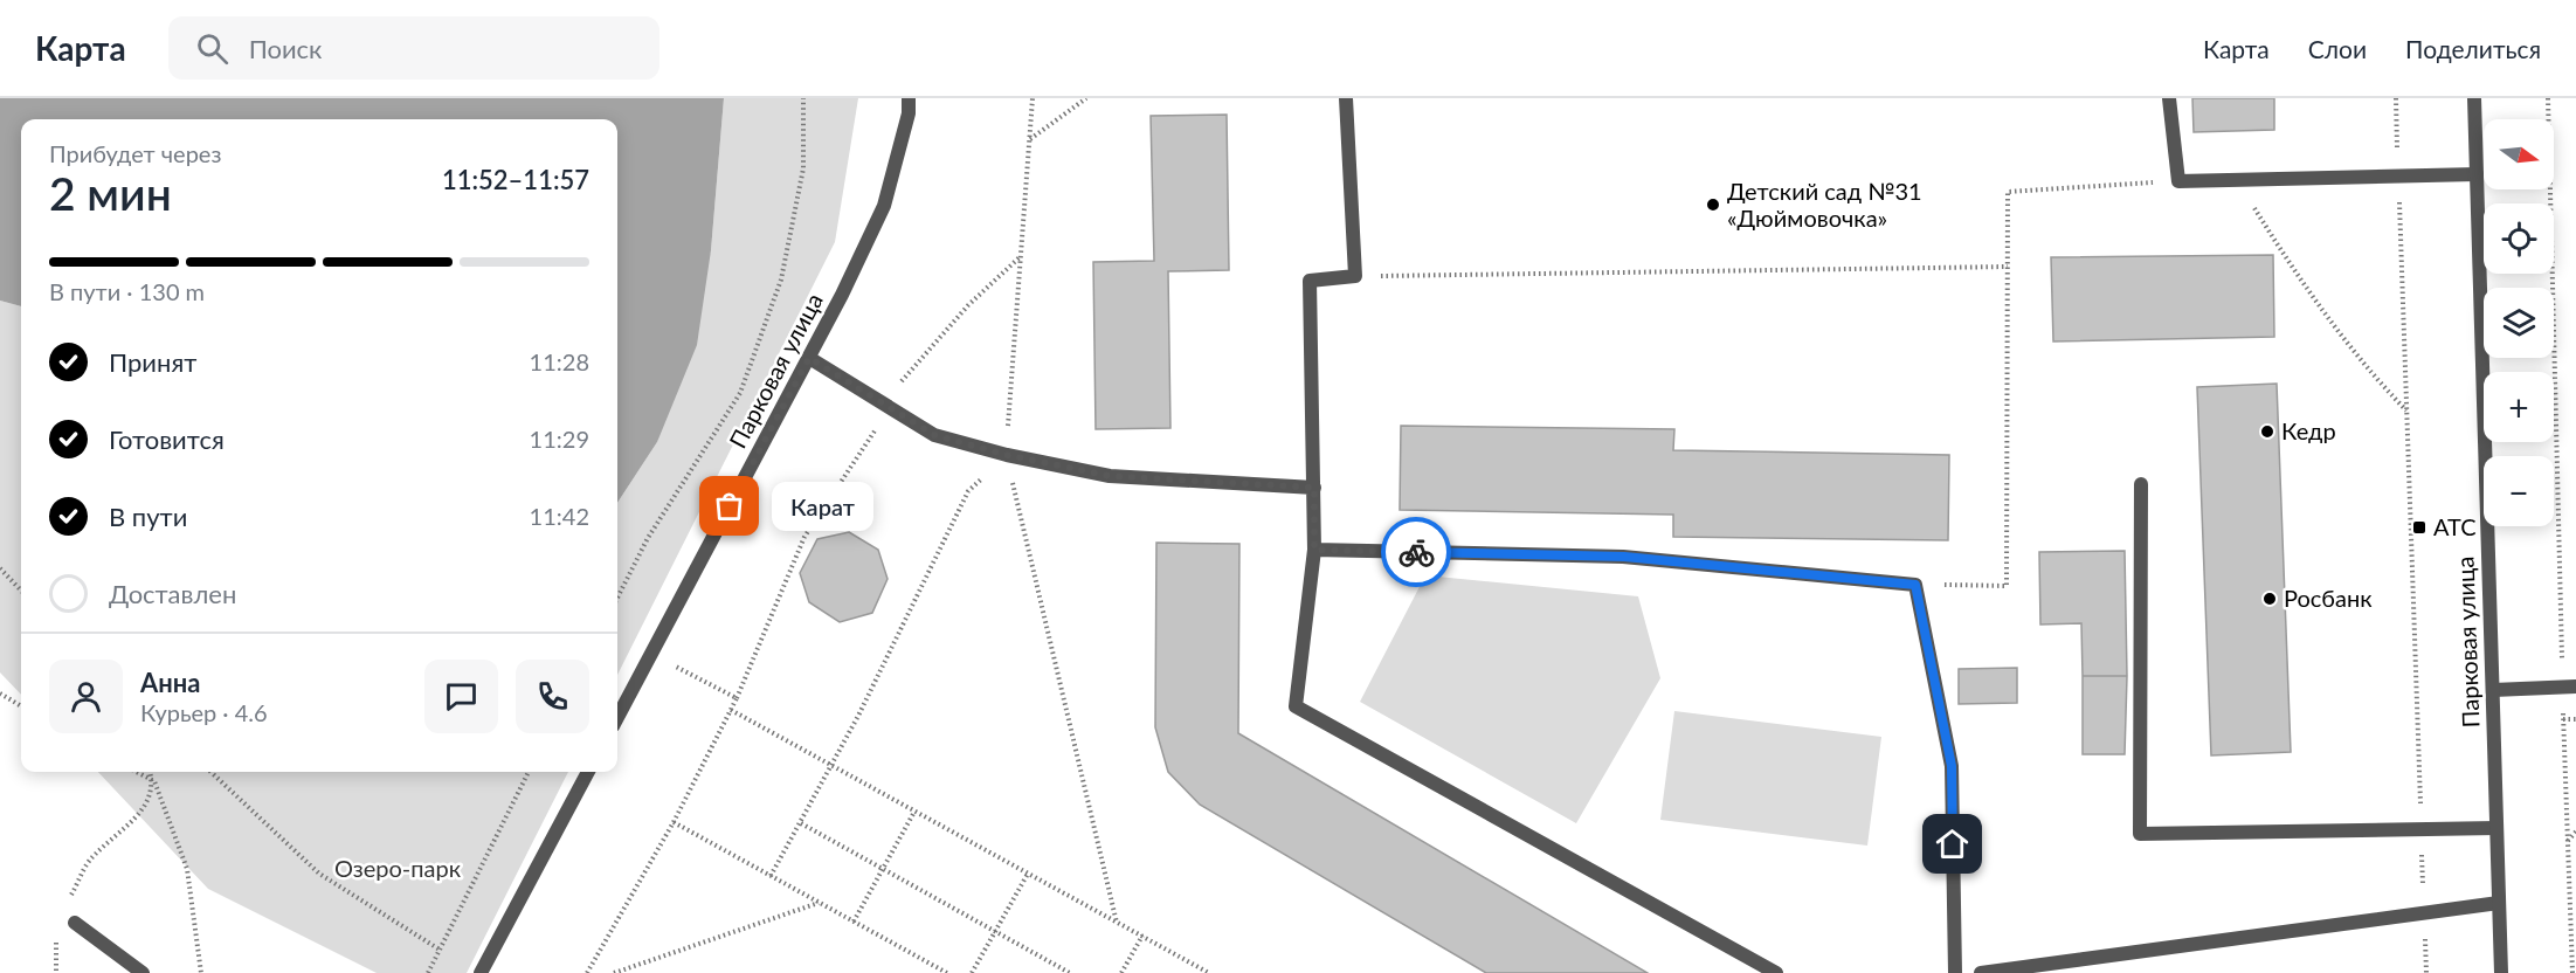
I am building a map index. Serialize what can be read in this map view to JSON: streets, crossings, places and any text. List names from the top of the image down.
{
  "streets": {
    "street": ["Парковая улица"]
  },
  "parks": ["Озеро-парк"],
  "places": {
    "other": [
      "Детский сад №31 «Дюймовочка»",
      "Кедр",
      "Карат",
      "Росбанк"
    ],
    "transit": ["АТС"]
  },
  "north": "right",
  "page": {
    "header": "Карта",
    "search": "Поиск",
    "nav": ["Карта", "Слои", "Поделиться"],
    "map_buttons": ["+", "−"],
    "heading": ["2 мин", "Прибудет через", "11:52–11:57"],
    "panel": ["Анна", "Курьер · 4.6"],
    "bar": "В пути · 130 m",
    "list": [
      ["Принят", "11:28"],
      ["Готовится", "11:29"],
      ["В пути", "11:42"],
      "Доставлен"
    ],
    "bubble": "Карат"
  }
}
